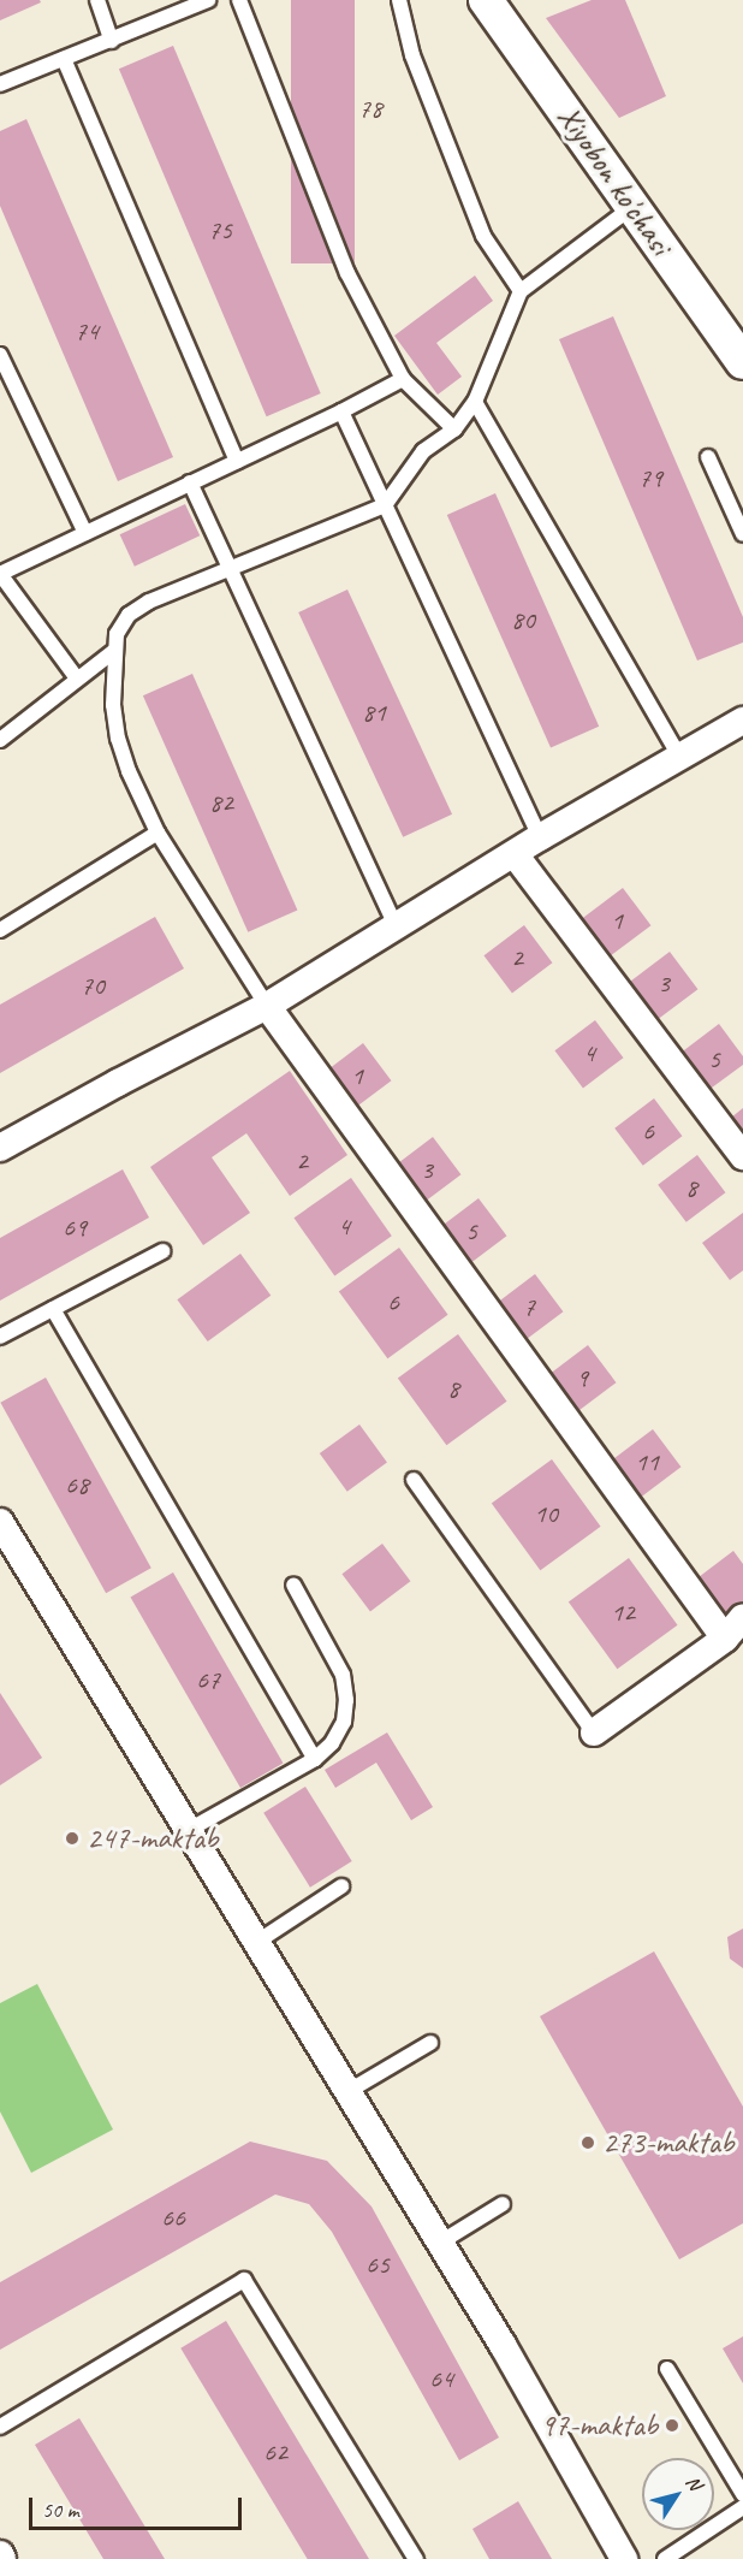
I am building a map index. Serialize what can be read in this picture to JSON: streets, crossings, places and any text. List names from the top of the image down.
{
  "streets": {
    "street": ["Xiyobon ko'chasi"]
  },
  "places": ["247-maktab", "273-maktab", "97-maktab"],
  "house_numbers": [
    "78",
    "75",
    "74",
    "79",
    "80",
    "81",
    "82",
    "1",
    "2",
    "3",
    "70",
    "4",
    "5",
    "1",
    "6",
    "2",
    "3",
    "8",
    "4",
    "69",
    "5",
    "6",
    "7",
    "9",
    "8",
    "11",
    "68",
    "10",
    "12",
    "67",
    "66",
    "65",
    "64",
    "62"
  ],
  "scale_bar": "50 m",
  "north": "top right"
}
